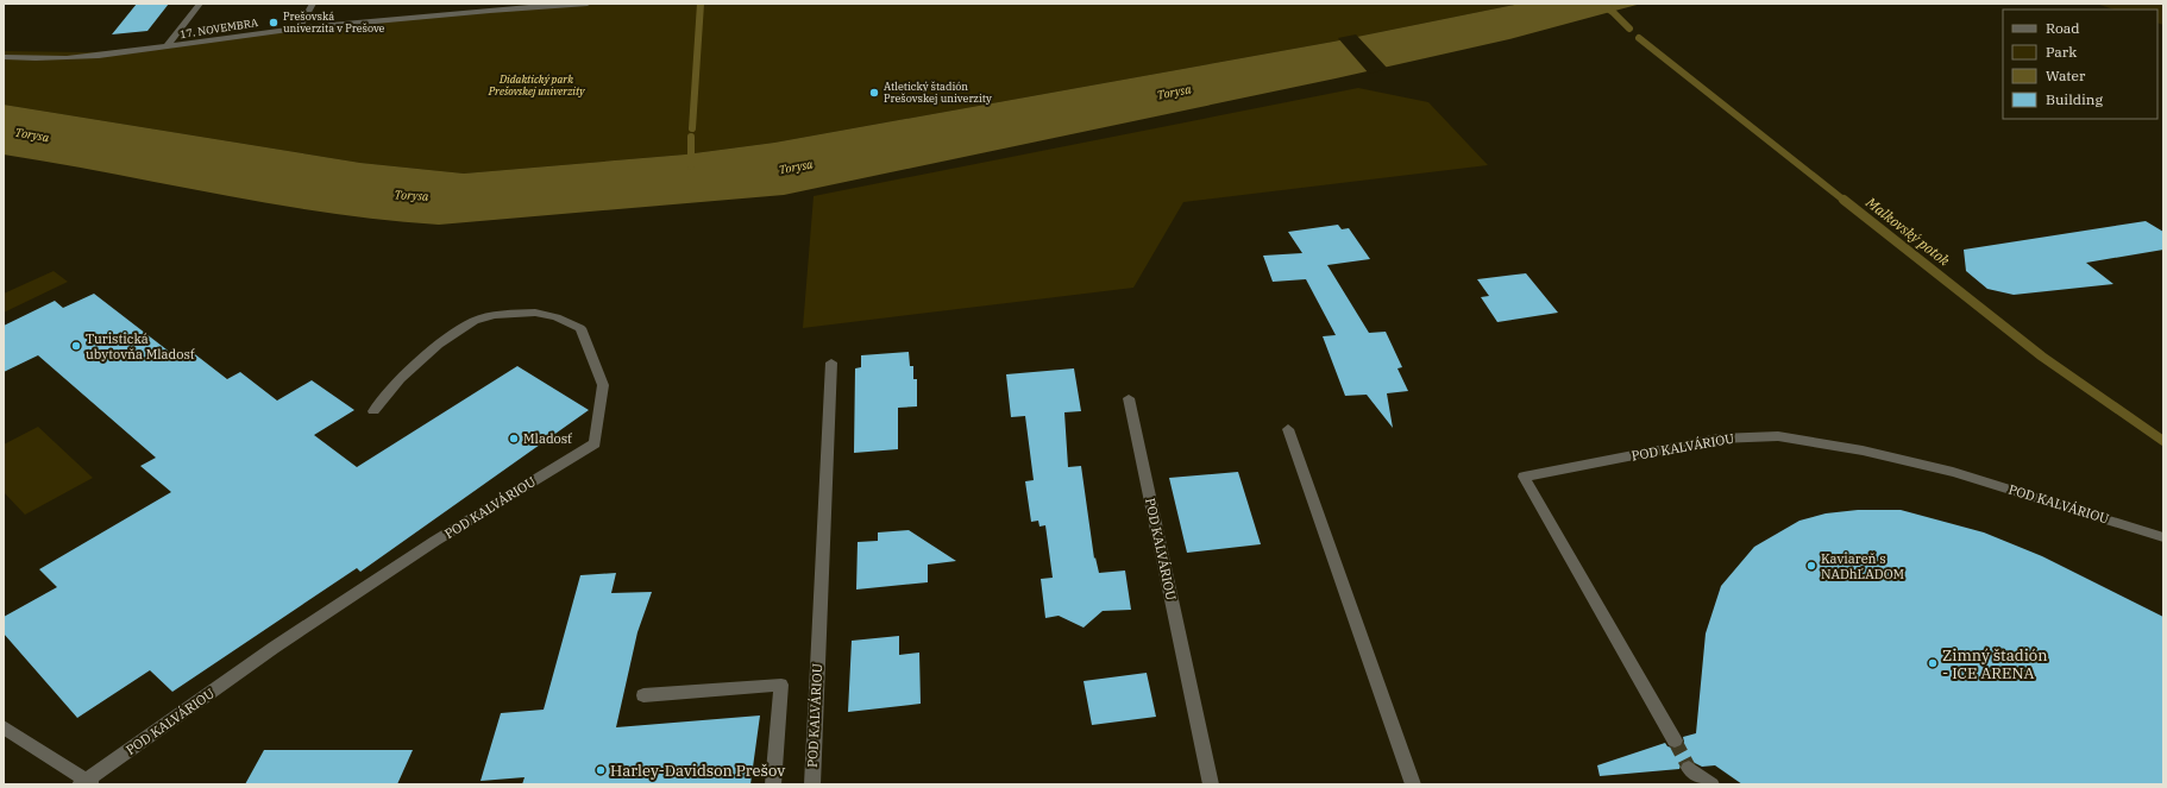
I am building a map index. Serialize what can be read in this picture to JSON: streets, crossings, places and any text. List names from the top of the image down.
{
  "streets": {
    "street": ["17. NOVEMBRA", "POD KALVÁRIOU"]
  },
  "water": ["Torysa", "Malkovský potok"],
  "parks": ["Didaktický park Prešovskej univerzity"],
  "places": [
    "Prešovská univerzita v Prešove",
    "Atletický štadión Prešovskej univerzity",
    "Turistická ubytovňa Mladosť",
    "Mladosť",
    "Kaviareň s NADhĽADOM",
    "Zimný štadión - ICE ARENA",
    "Harley-Davidson Prešov"
  ],
  "legend": [
    "Road",
    "Park",
    "Water",
    "Building"
  ]
}
